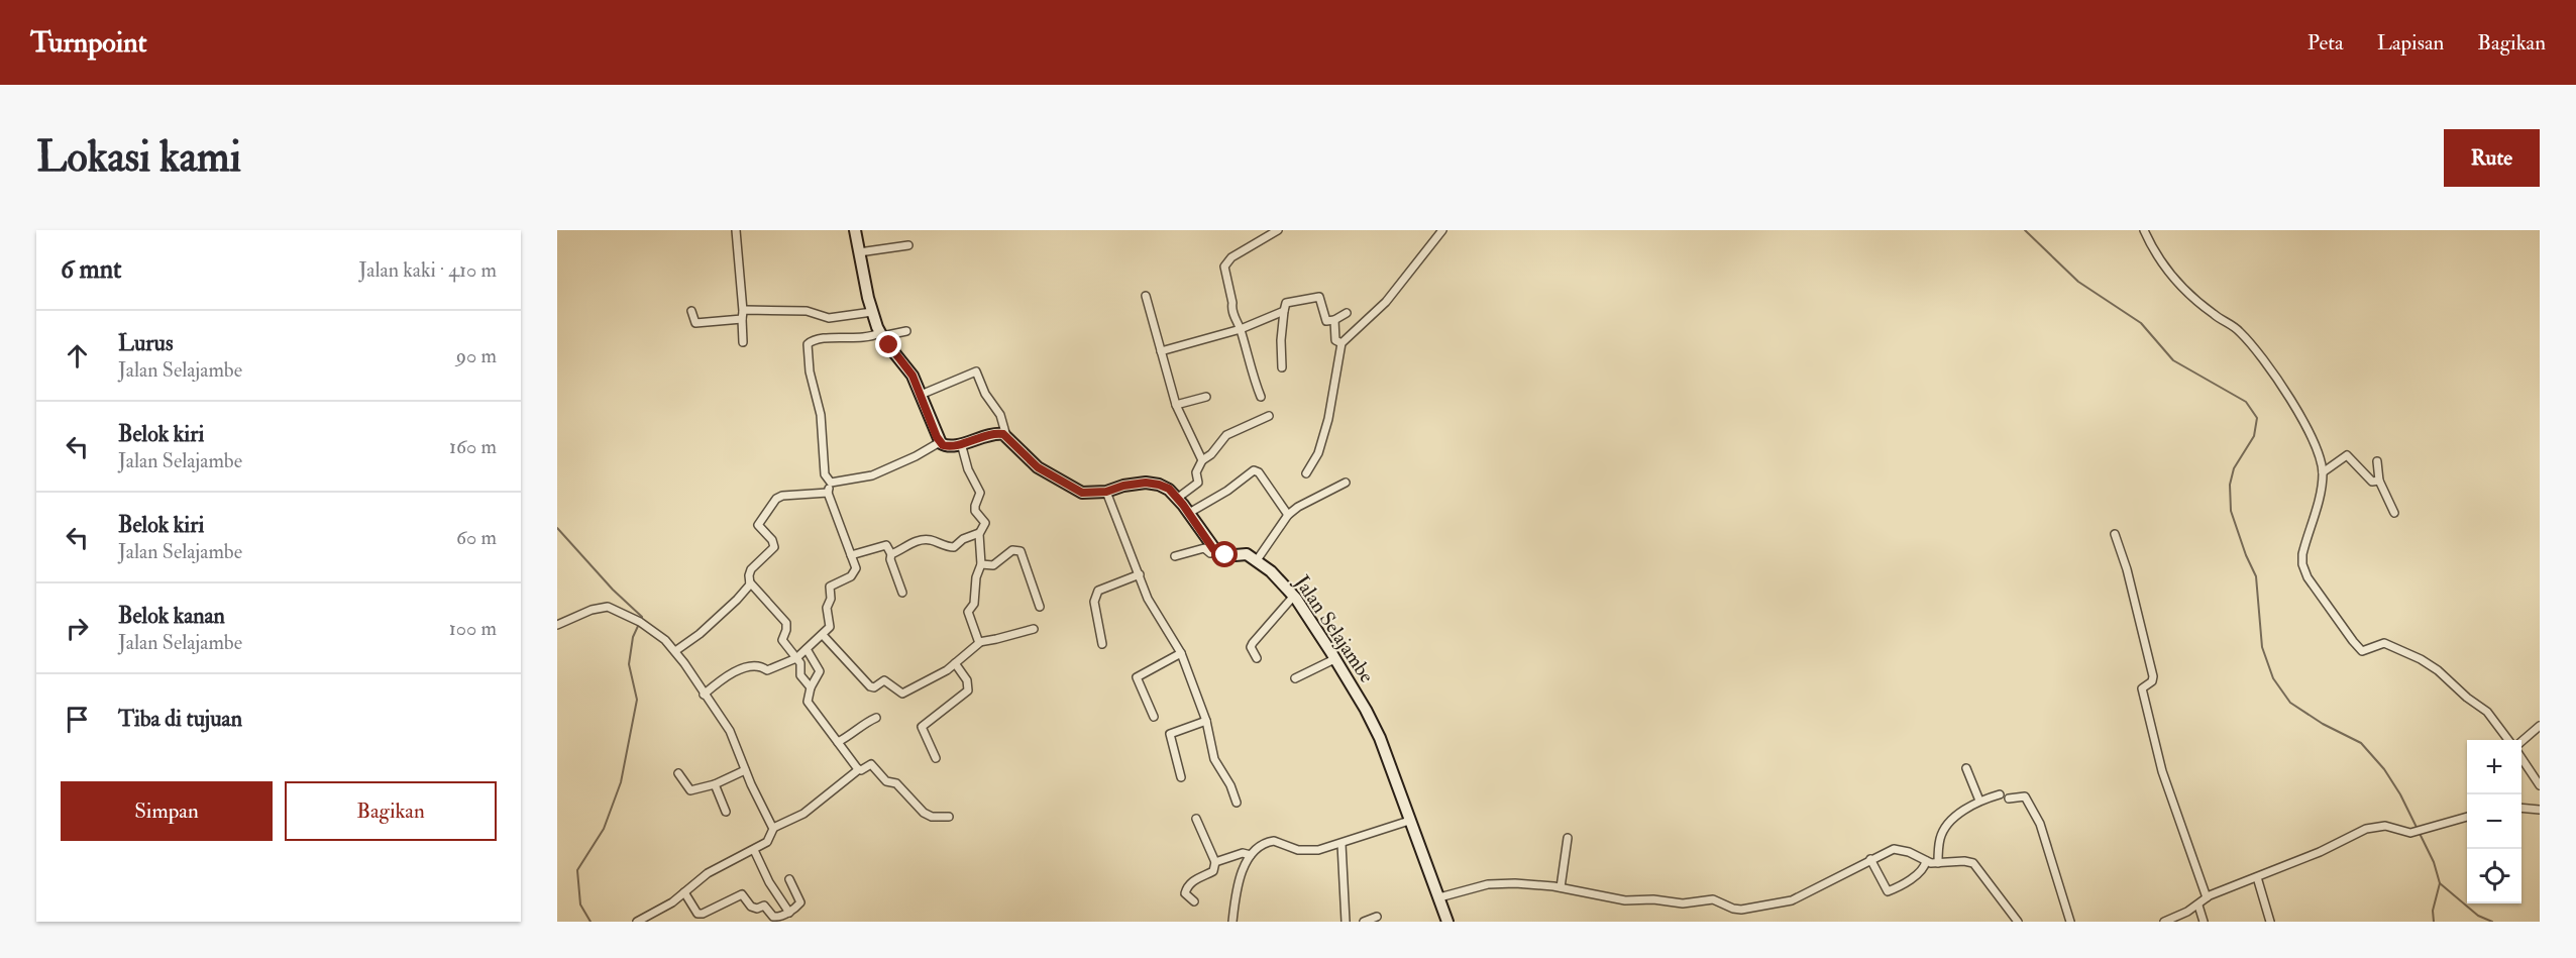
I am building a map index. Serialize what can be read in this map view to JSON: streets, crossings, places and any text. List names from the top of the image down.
{
  "streets": {
    "street": ["Jalan Selajambe"]
  },
  "page": {
    "header": "Turnpoint",
    "nav": ["Peta", "Lapisan", "Bagikan"],
    "buttons": [
      "Rute",
      ["Simpan", "Bagikan"]
    ],
    "title": "Lokasi kami",
    "heading": ["6 mnt", "Jalan kaki · 410 m"],
    "list": [
      ["Lurus", "Jalan Selajambe", "90 m"],
      ["Belok kiri", "Jalan Selajambe", "160 m"],
      ["Belok kiri", "Jalan Selajambe", "60 m"],
      ["Belok kanan", "Jalan Selajambe", "100 m"],
      "Tiba di tujuan"
    ],
    "map_buttons": ["+", "−"]
  }
}
